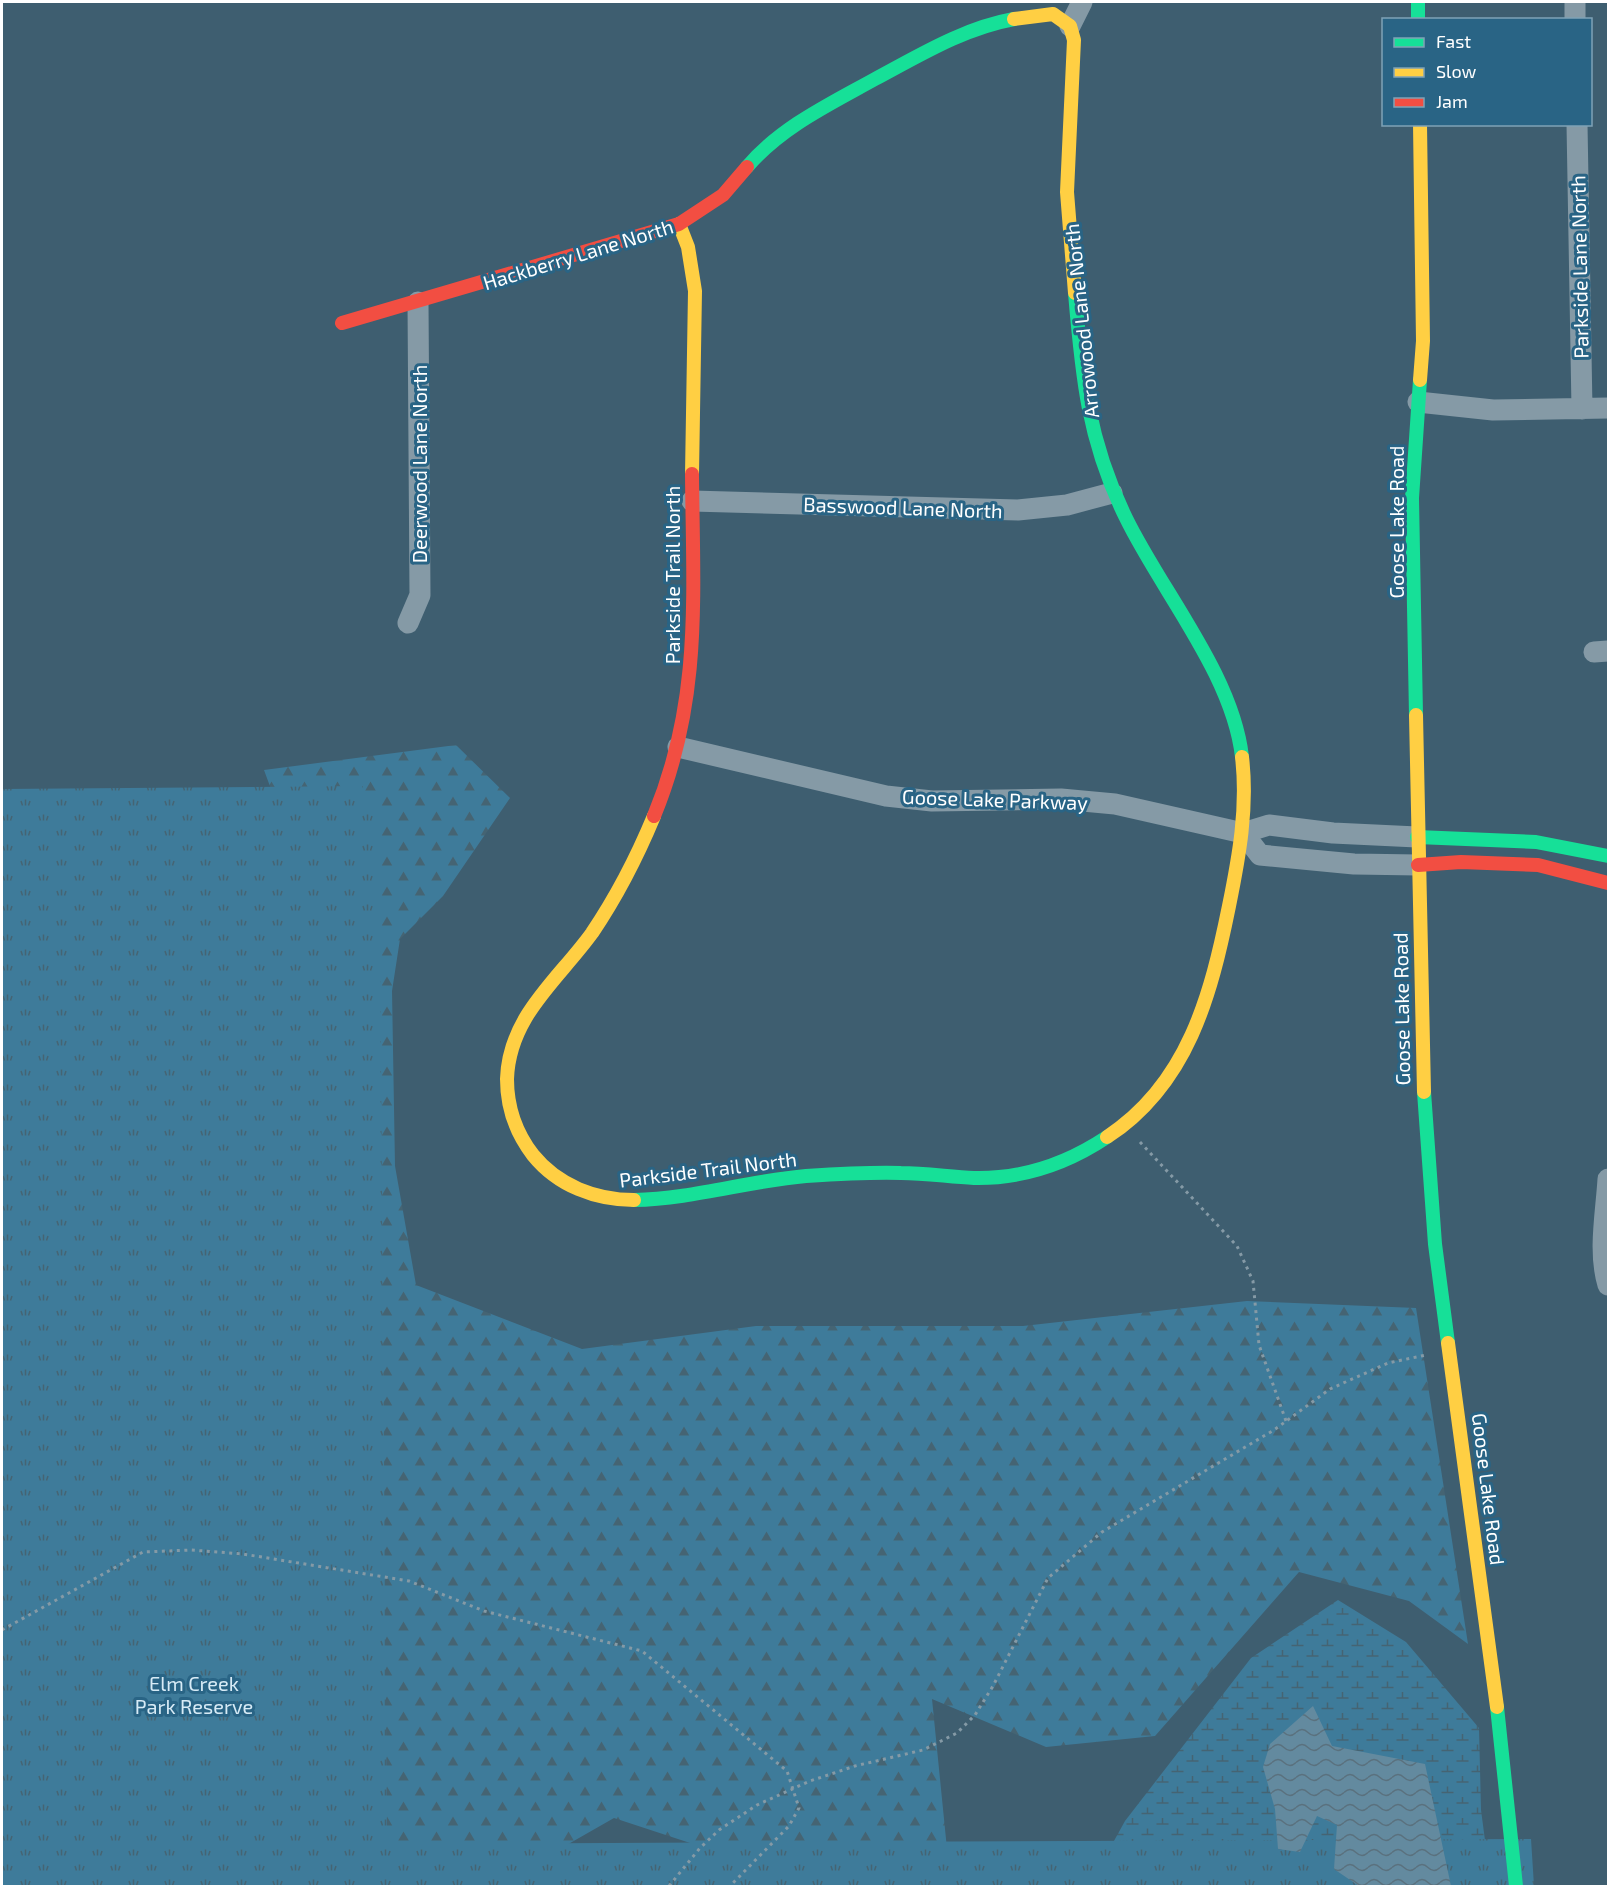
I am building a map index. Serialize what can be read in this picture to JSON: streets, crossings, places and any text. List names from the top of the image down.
{
  "streets": {
    "street": [
      "Hackberry Lane North",
      "Parkside Lane North",
      "Arrowood Lane North",
      "Deerwood Lane North",
      "Basswood Lane North",
      "Goose Lake Road",
      "Parkside Trail North",
      "Goose Lake Parkway"
    ]
  },
  "crossings": [
    ["Hackberry Lane North", "Deerwood Lane North"],
    ["Hackberry Lane North", "Parkside Trail North"],
    ["Arrowood Lane North", "Basswood Lane North"],
    ["Arrowood Lane North", "Parkside Trail North"],
    ["Arrowood Lane North", "Goose Lake Parkway"],
    ["Basswood Lane North", "Parkside Trail North"],
    ["Goose Lake Road", "Goose Lake Parkway"],
    ["Parkside Trail North", "Goose Lake Parkway"]
  ],
  "parks": ["Elm Creek Park Reserve"],
  "legend": ["Fast", "Slow", "Jam"]
}
